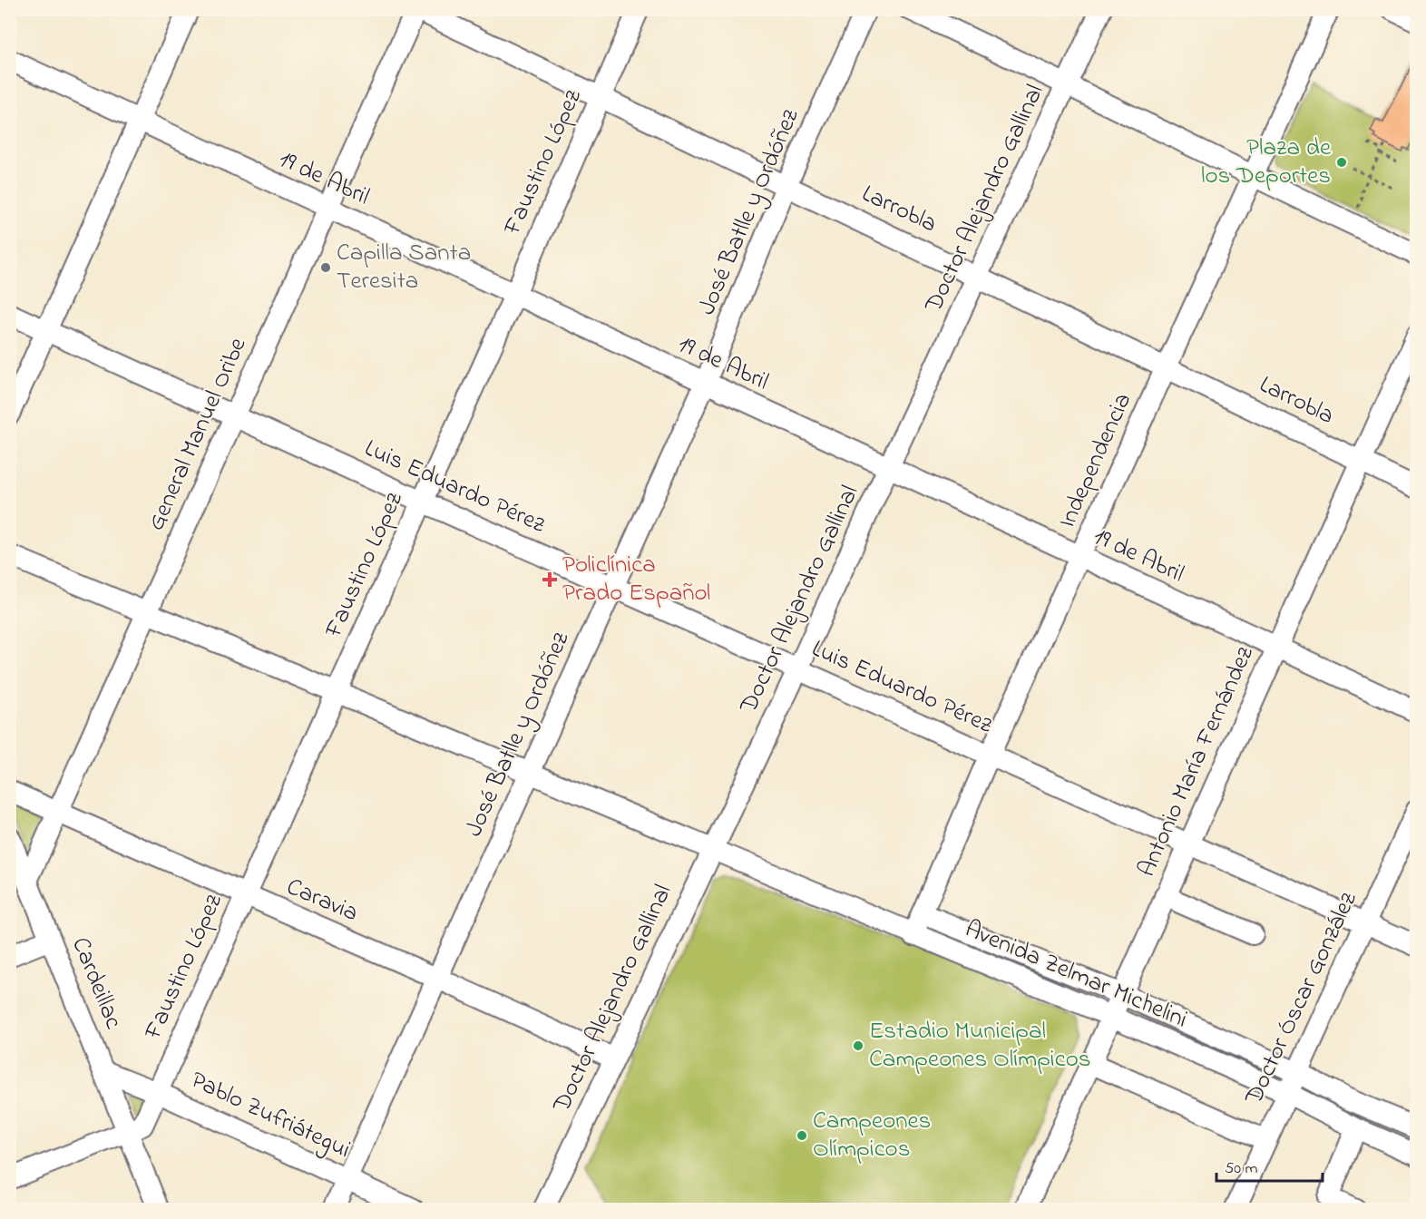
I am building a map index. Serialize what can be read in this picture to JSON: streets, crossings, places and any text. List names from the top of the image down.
{
  "streets": {
    "street": [
      "Faustino López",
      "19 de Abril",
      "Doctor Alejandro Gallinal",
      "Larrobla",
      "José Batlle y Ordóñez",
      "General Manuel Oribe",
      "Independencia",
      "Luis Eduardo Pérez",
      "Antonio María Fernández",
      "Caravia",
      "Avenida Zelmar Michelini",
      "Cardeillac",
      "Doctor Óscar González",
      "Pablo Zufriátegui"
    ]
  },
  "crossings": [
    ["Faustino López", "19 de Abril"],
    ["Faustino López", "Larrobla"],
    ["Faustino López", "Luis Eduardo Pérez"],
    ["Faustino López", "Caravia"],
    ["Faustino López", "Avenida Zelmar Michelini"],
    ["Faustino López", "Cardeillac"],
    ["Faustino López", "Pablo Zufriátegui"],
    ["19 de Abril", "Doctor Alejandro Gallinal"],
    ["19 de Abril", "José Batlle y Ordóñez"],
    ["19 de Abril", "General Manuel Oribe"],
    ["19 de Abril", "Independencia"],
    ["19 de Abril", "Antonio María Fernández"],
    ["Doctor Alejandro Gallinal", "Larrobla"],
    ["Doctor Alejandro Gallinal", "Luis Eduardo Pérez"],
    ["Doctor Alejandro Gallinal", "Caravia"],
    ["Doctor Alejandro Gallinal", "Avenida Zelmar Michelini"],
    ["Larrobla", "José Batlle y Ordóñez"],
    ["Larrobla", "General Manuel Oribe"],
    ["Larrobla", "Independencia"],
    ["Larrobla", "Antonio María Fernández"],
    ["José Batlle y Ordóñez", "Luis Eduardo Pérez"],
    ["José Batlle y Ordóñez", "Caravia"],
    ["José Batlle y Ordóñez", "Avenida Zelmar Michelini"],
    ["José Batlle y Ordóñez", "Pablo Zufriátegui"],
    ["General Manuel Oribe", "Luis Eduardo Pérez"],
    ["General Manuel Oribe", "Caravia"],
    ["General Manuel Oribe", "Avenida Zelmar Michelini"],
    ["General Manuel Oribe", "Cardeillac"],
    ["Independencia", "Luis Eduardo Pérez"],
    ["Independencia", "Avenida Zelmar Michelini"],
    ["Luis Eduardo Pérez", "Antonio María Fernández"],
    ["Luis Eduardo Pérez", "Doctor Óscar González"],
    ["Antonio María Fernández", "Avenida Zelmar Michelini"],
    ["Avenida Zelmar Michelini", "Doctor Óscar González"],
    ["Cardeillac", "Pablo Zufriátegui"]
  ],
  "places": {
    "other": [
      "Plaza de los Deportes",
      "Capilla Santa Teresita",
      "Estadio Municipal Campeones Olímpicos",
      "Campeones Olímpicos"
    ],
    "health": ["Policlínica Prado Español"]
  },
  "scale_bar": "50 m"
}
